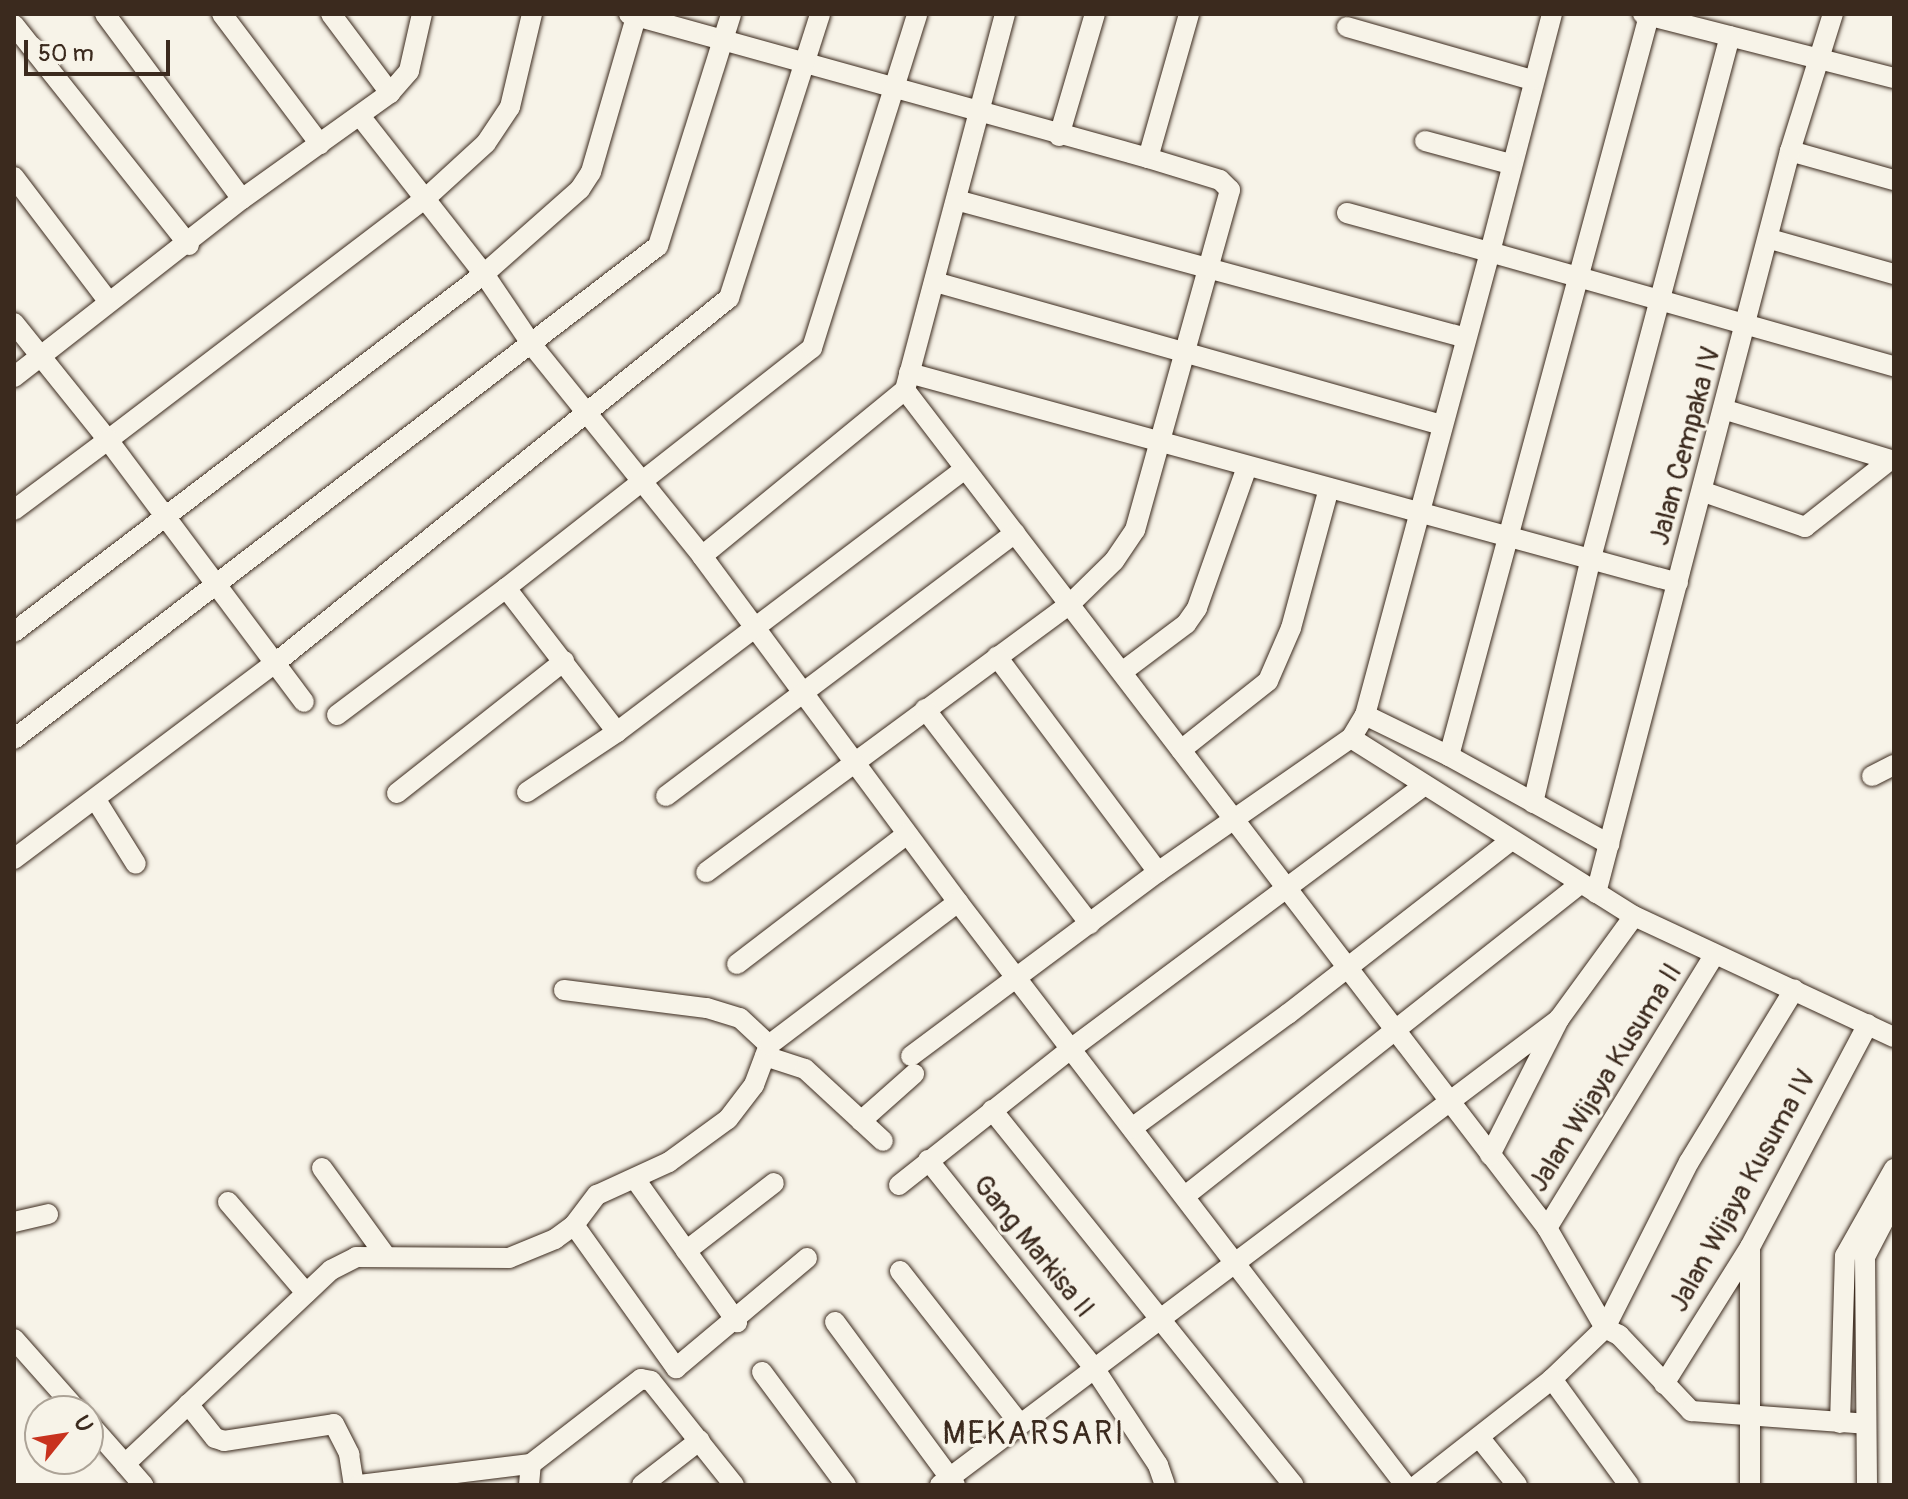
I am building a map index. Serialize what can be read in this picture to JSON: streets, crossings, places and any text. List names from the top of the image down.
{
  "streets": {
    "street": [
      "Jalan Cempaka IV",
      "Jalan Wijaya Kusuma II",
      "Jalan Wijaya Kusuma IV",
      "Gang Markisa II"
    ]
  },
  "districts": ["MEKARSARI"],
  "scale_bar": "50 m",
  "north": "top right"
}
